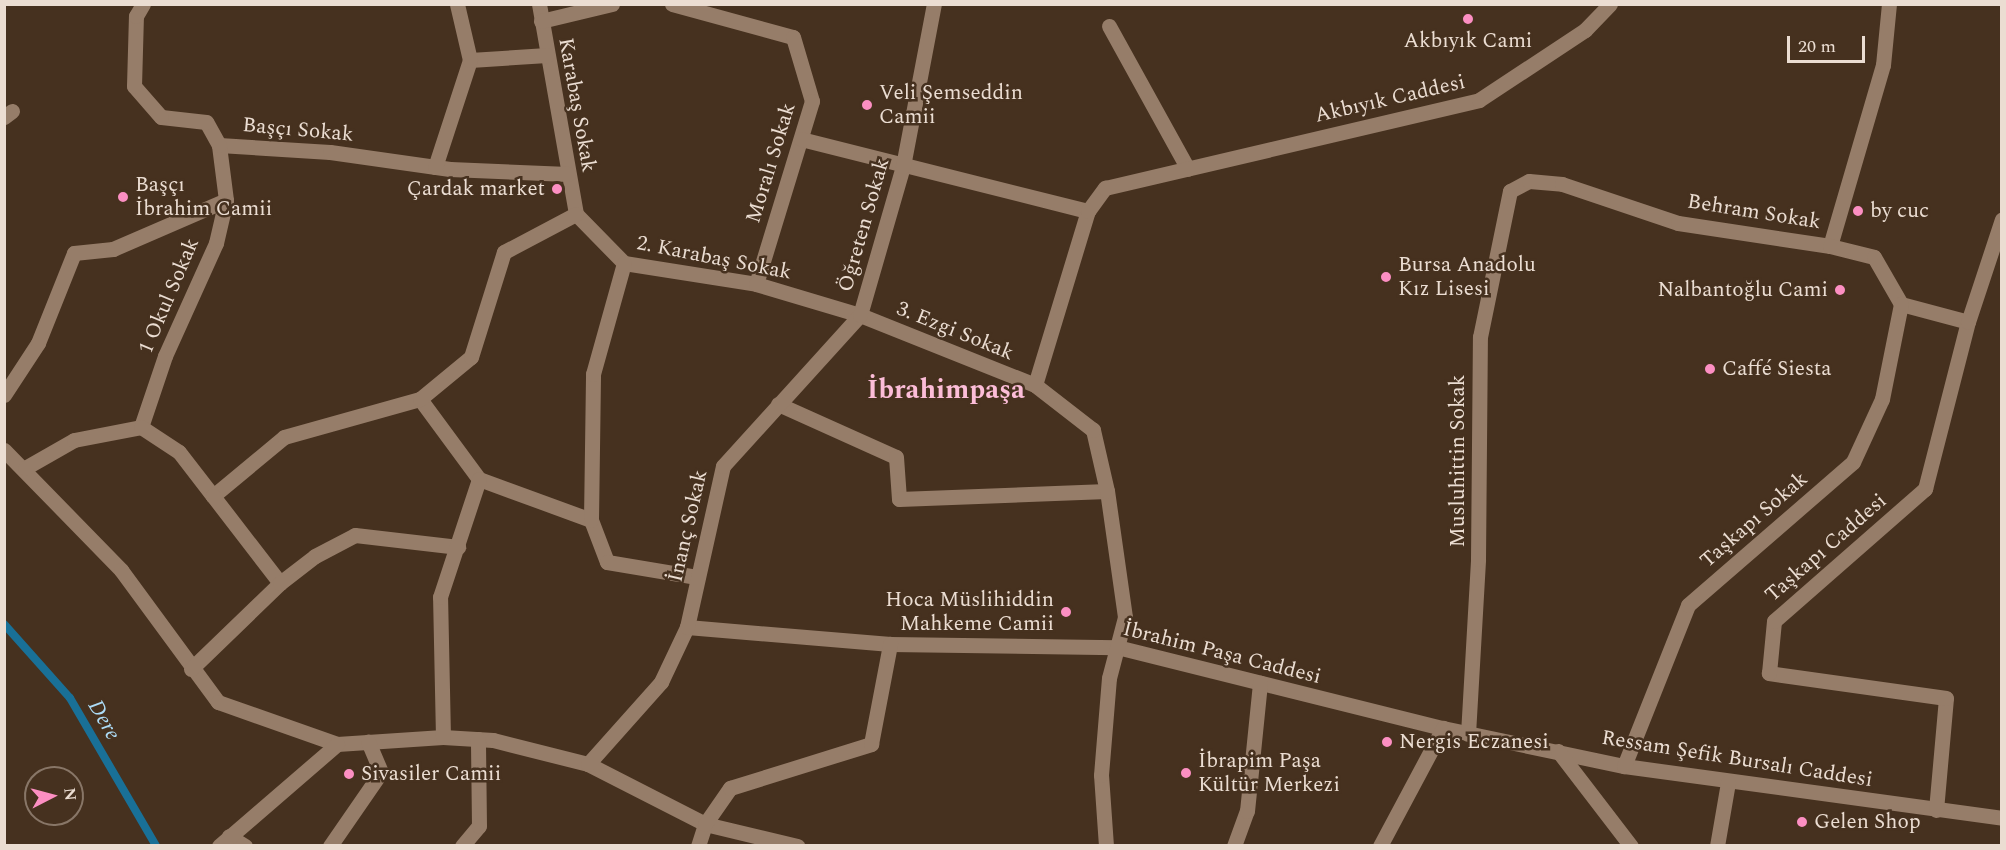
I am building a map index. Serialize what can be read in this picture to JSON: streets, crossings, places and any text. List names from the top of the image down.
{
  "streets": {
    "street": [
      "Akbıyık Caddesi",
      "Karabaş Sokak",
      "Başçı Sokak",
      "Moralı Sokak",
      "Behram Sokak",
      "Öğreten Sokak",
      "2. Karabaş Sokak",
      "1 Okul Sokak",
      "3. Ezgi Sokak",
      "Musluhittin Sokak",
      "Taşkapı Sokak",
      "İnanç Sokak",
      "Taşkapı Caddesi",
      "İbrahim Paşa Caddesi",
      "Ressam Şefik Bursalı Caddesi"
    ]
  },
  "crossings": [
    ["Karabaş Sokak", "Başçı Sokak"],
    ["Karabaş Sokak", "2. Karabaş Sokak"],
    ["Başçı Sokak", "1 Okul Sokak"],
    ["Moralı Sokak", "2. Karabaş Sokak"],
    ["Behram Sokak", "Musluhittin Sokak"],
    ["Behram Sokak", "Taşkapı Sokak"],
    ["Öğreten Sokak", "2. Karabaş Sokak"],
    ["Öğreten Sokak", "3. Ezgi Sokak"],
    ["Öğreten Sokak", "İnanç Sokak"],
    ["2. Karabaş Sokak", "3. Ezgi Sokak"],
    ["2. Karabaş Sokak", "İnanç Sokak"],
    ["3. Ezgi Sokak", "İnanç Sokak"],
    ["3. Ezgi Sokak", "İbrahim Paşa Caddesi"],
    ["Musluhittin Sokak", "İbrahim Paşa Caddesi"],
    ["Musluhittin Sokak", "Ressam Şefik Bursalı Caddesi"],
    ["Taşkapı Sokak", "Ressam Şefik Bursalı Caddesi"],
    ["İnanç Sokak", "İbrahim Paşa Caddesi"],
    ["Taşkapı Caddesi", "Ressam Şefik Bursalı Caddesi"],
    ["İbrahim Paşa Caddesi", "Ressam Şefik Bursalı Caddesi"]
  ],
  "districts": ["İbrahimpaşa"],
  "water": ["Dere"],
  "places": [
    "Akbıyık Cami",
    "Veli Şemseddin Camii",
    "Çardak market",
    "Başçı İbrahim Camii",
    "by cuc",
    "Bursa Anadolu Kız Lisesi",
    "Nalbantoğlu Cami",
    "Caffé Siesta",
    "Hoca Müslihiddin Mahkeme Camii",
    "Nergis Eczanesi",
    "İbrapim Paşa Kültür Merkezi",
    "Sivasiler Camii",
    "Gelen Shop"
  ],
  "scale_bar": "20 m",
  "north": "right"
}
